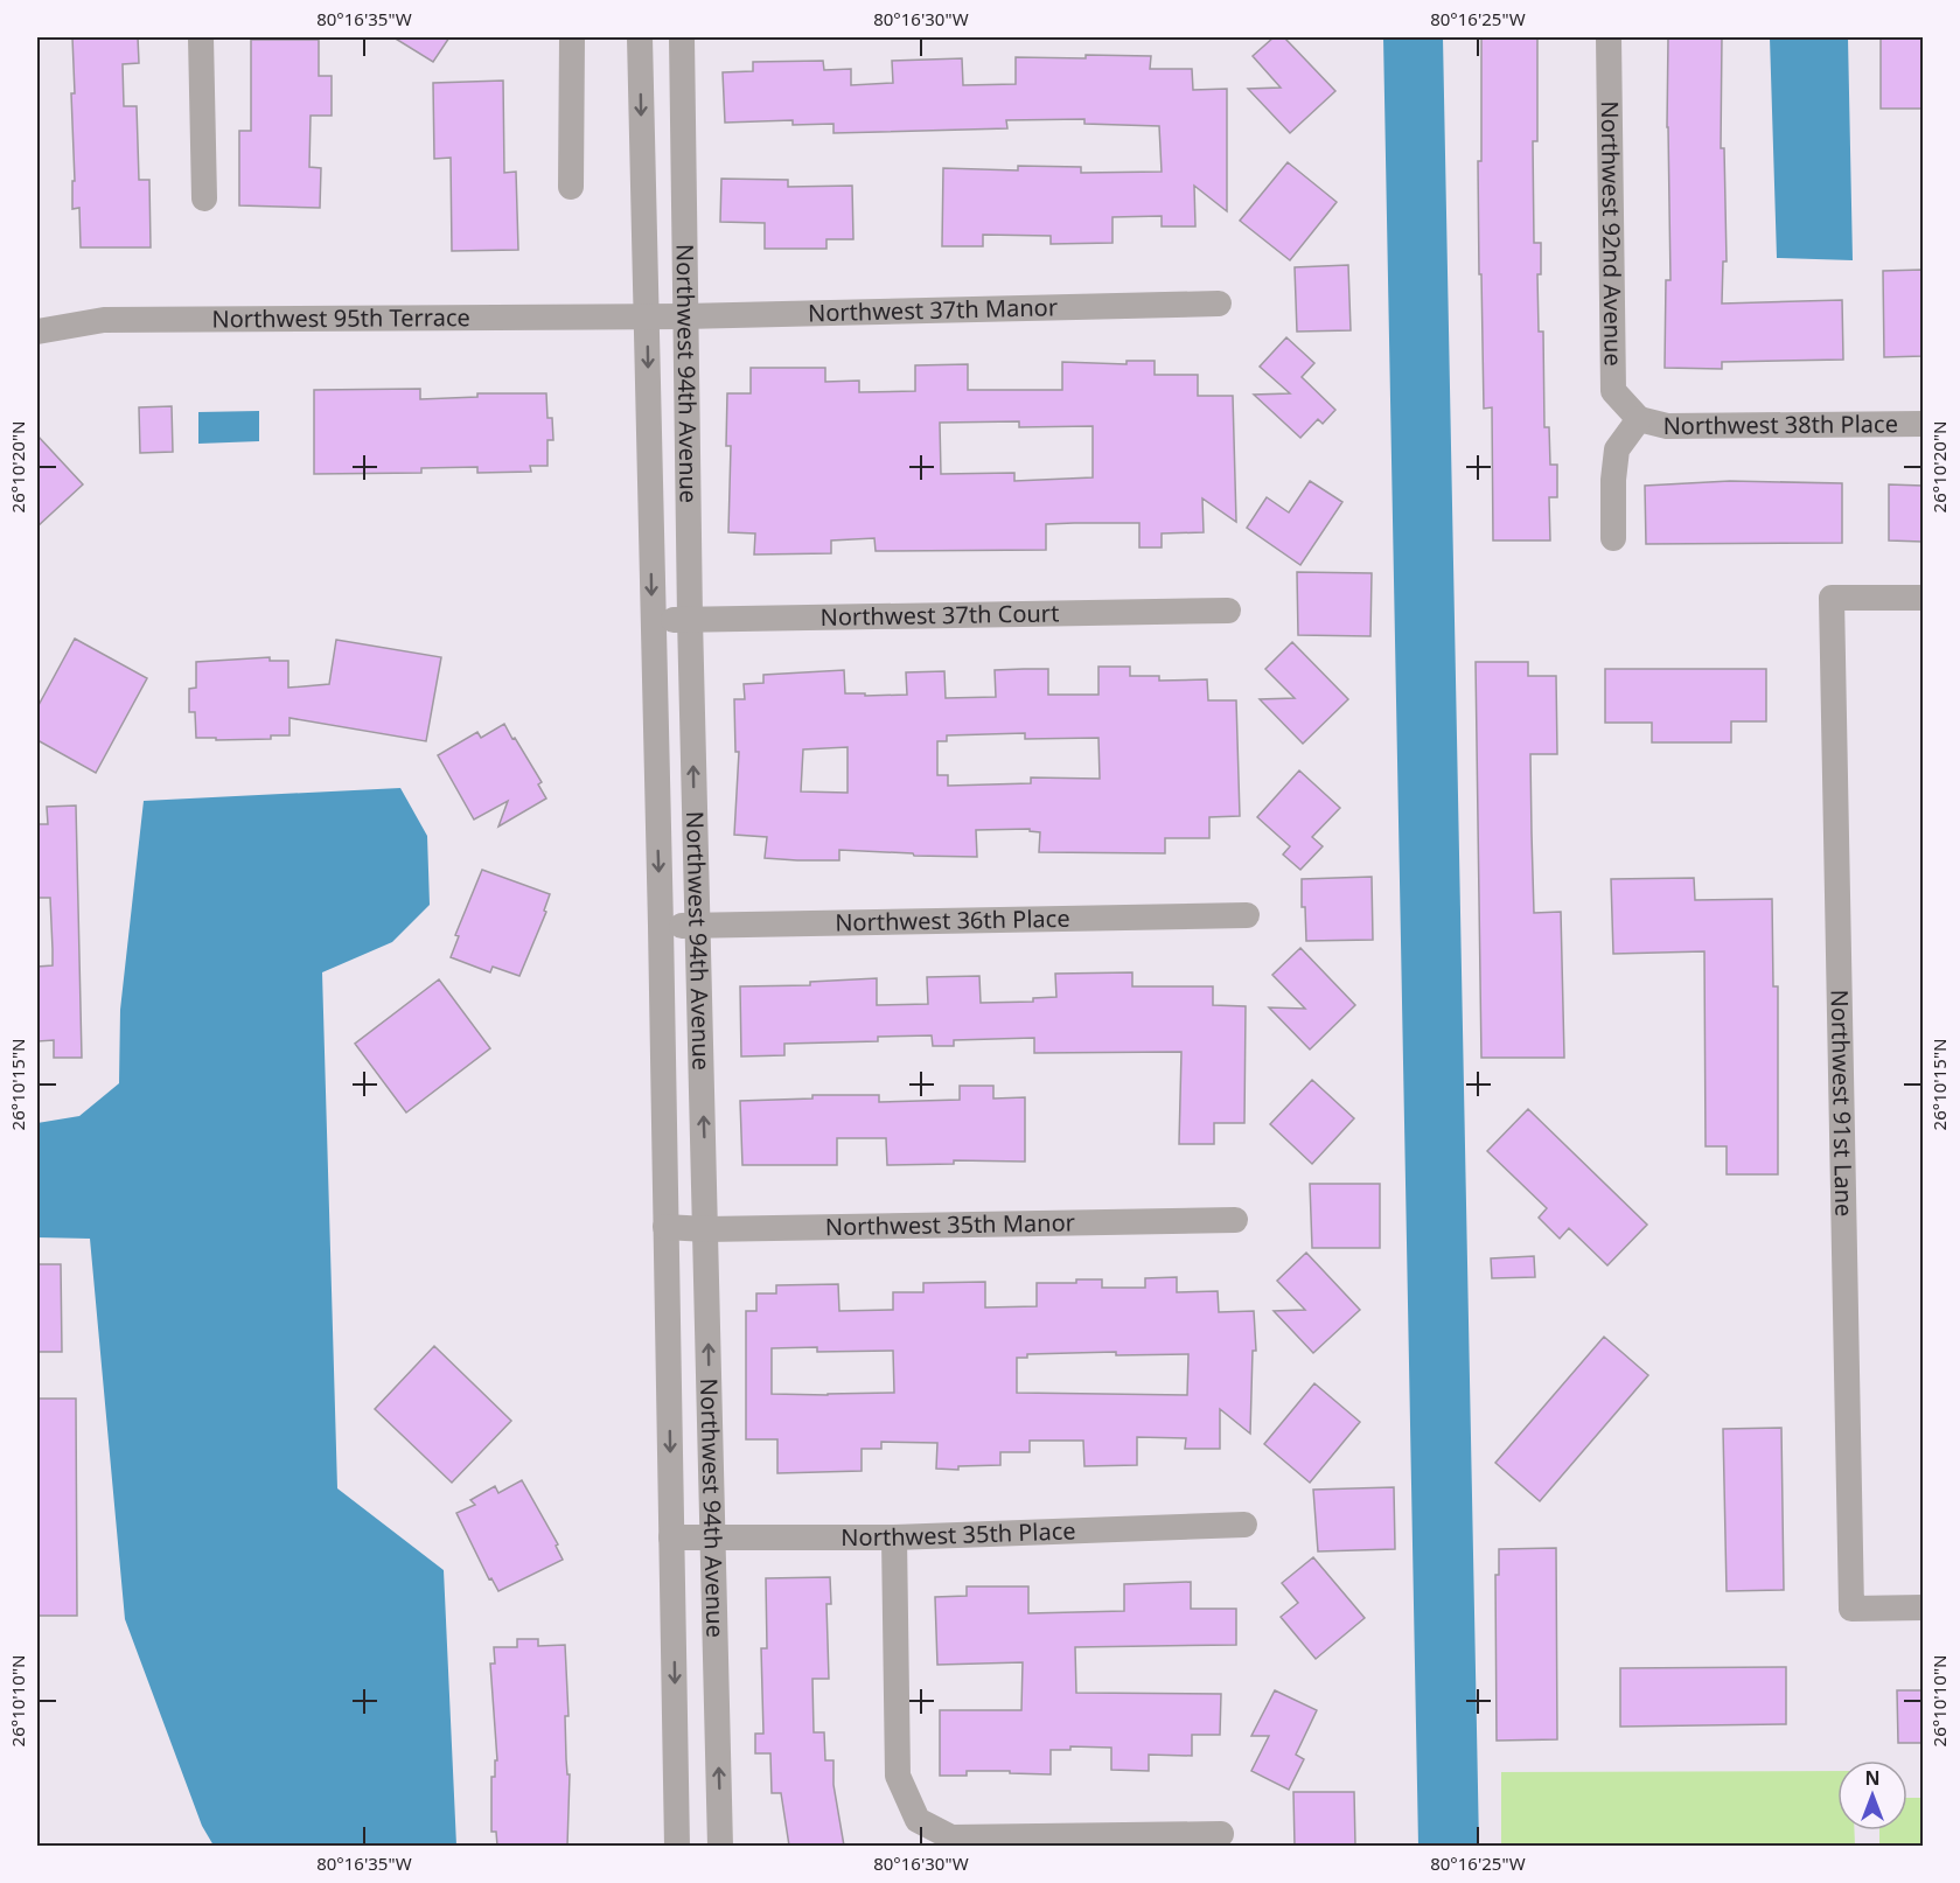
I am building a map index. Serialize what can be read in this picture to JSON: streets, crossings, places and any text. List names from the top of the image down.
{
  "streets": {
    "street": [
      "Northwest 92nd Avenue",
      "Northwest 37th Manor",
      "Northwest 95th Terrace",
      "Northwest 94th Avenue",
      "Northwest 38th Place",
      "Northwest 37th Court",
      "Northwest 36th Place",
      "Northwest 91st Lane",
      "Northwest 35th Manor",
      "Northwest 35th Place"
    ]
  },
  "crossings": [
    ["Northwest 92nd Avenue", "Northwest 38th Place"],
    ["Northwest 37th Manor", "Northwest 95th Terrace"],
    ["Northwest 37th Manor", "Northwest 94th Avenue"],
    ["Northwest 95th Terrace", "Northwest 94th Avenue"],
    ["Northwest 94th Avenue", "Northwest 37th Court"],
    ["Northwest 94th Avenue", "Northwest 36th Place"],
    ["Northwest 94th Avenue", "Northwest 35th Manor"],
    ["Northwest 94th Avenue", "Northwest 35th Place"]
  ],
  "north": "top",
  "coordinates": [
    "80°16'35\"W",
    "80°16'30\"W",
    "80°16'25\"W",
    "26°10'20\"N",
    "26°10'15\"N",
    "26°10'10\"N"
  ]
}
